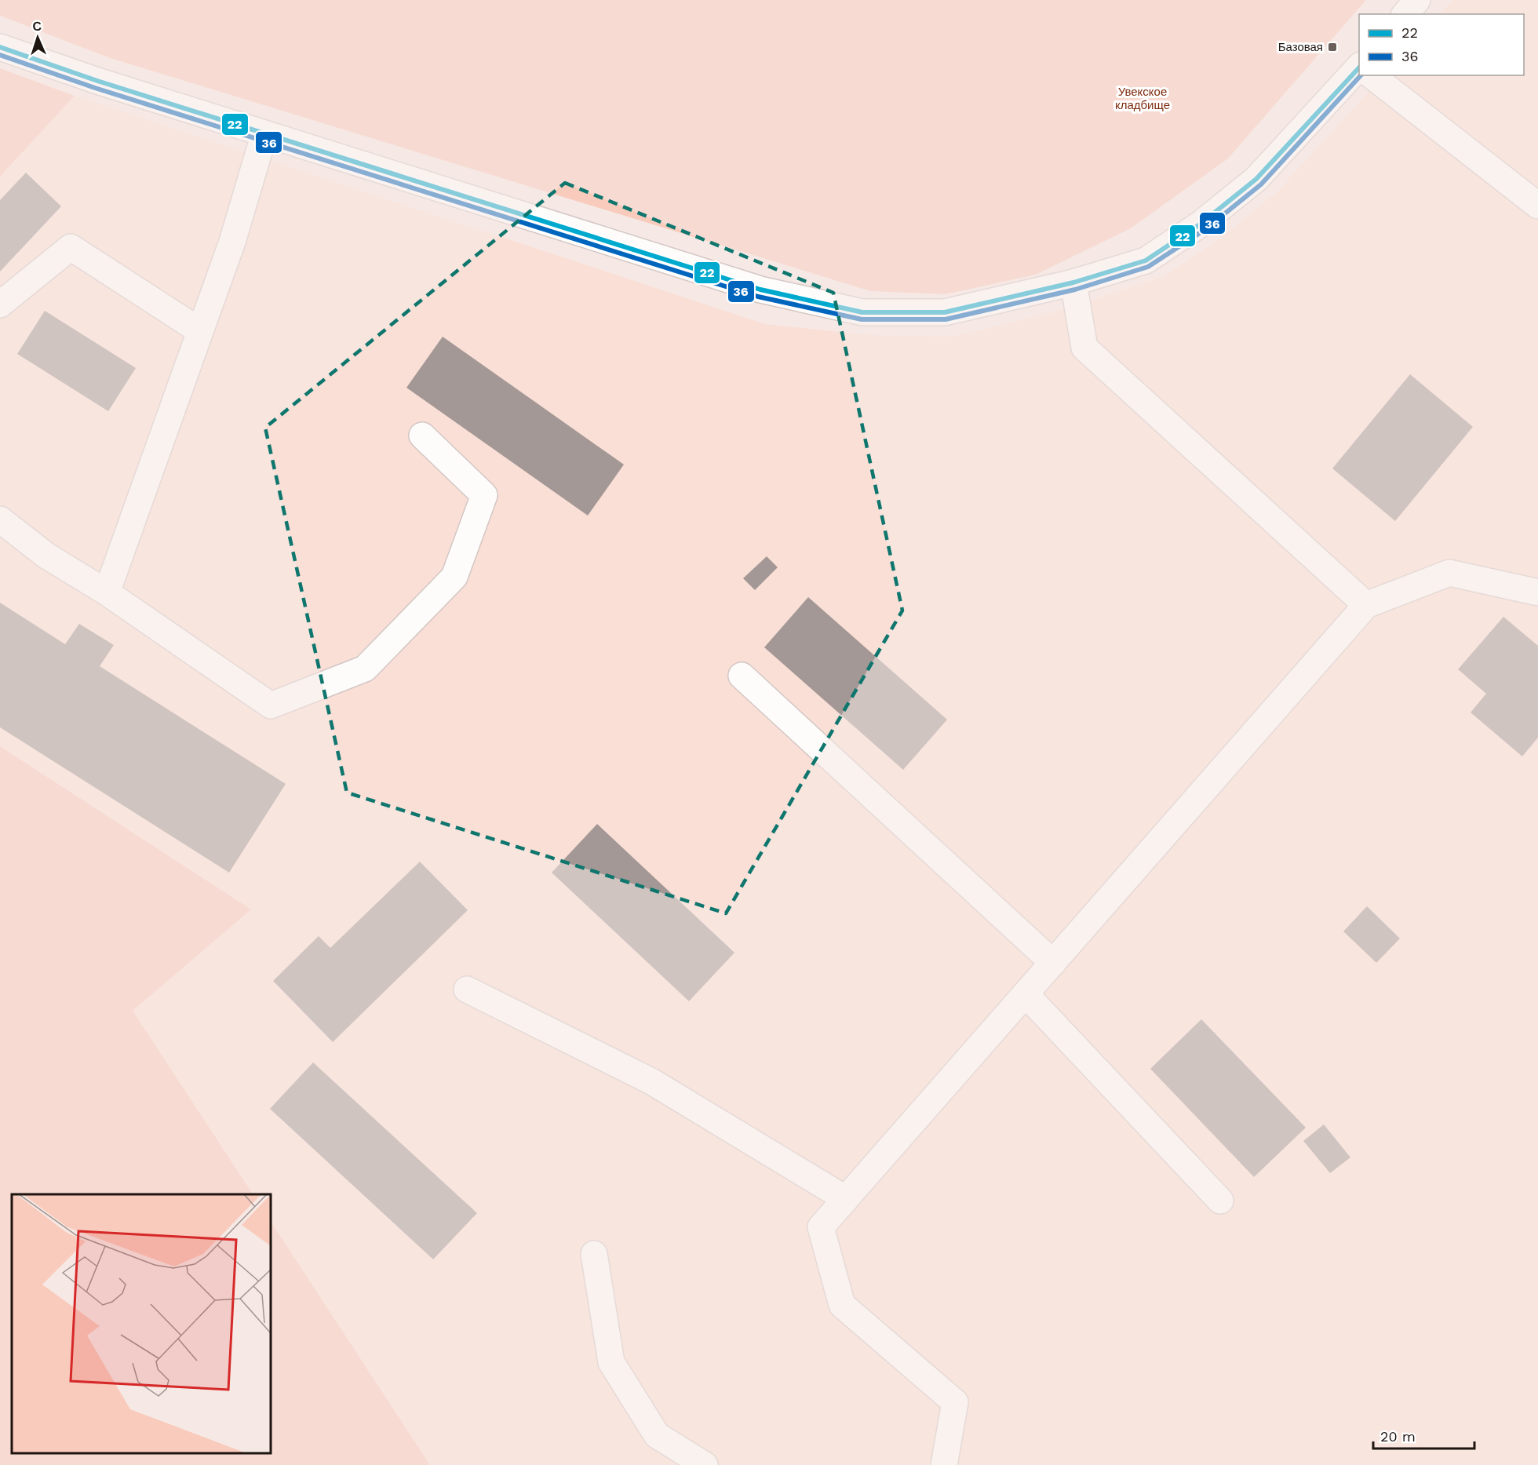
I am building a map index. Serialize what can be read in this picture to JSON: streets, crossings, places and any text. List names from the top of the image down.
{
  "parks": ["Увекское кладбище"],
  "places": {
    "transit": ["Базовая"]
  },
  "lines": ["transit line 22", "transit line 36"],
  "legend": ["22", "36"],
  "scale_bar": "20 m",
  "north": "top"
}
